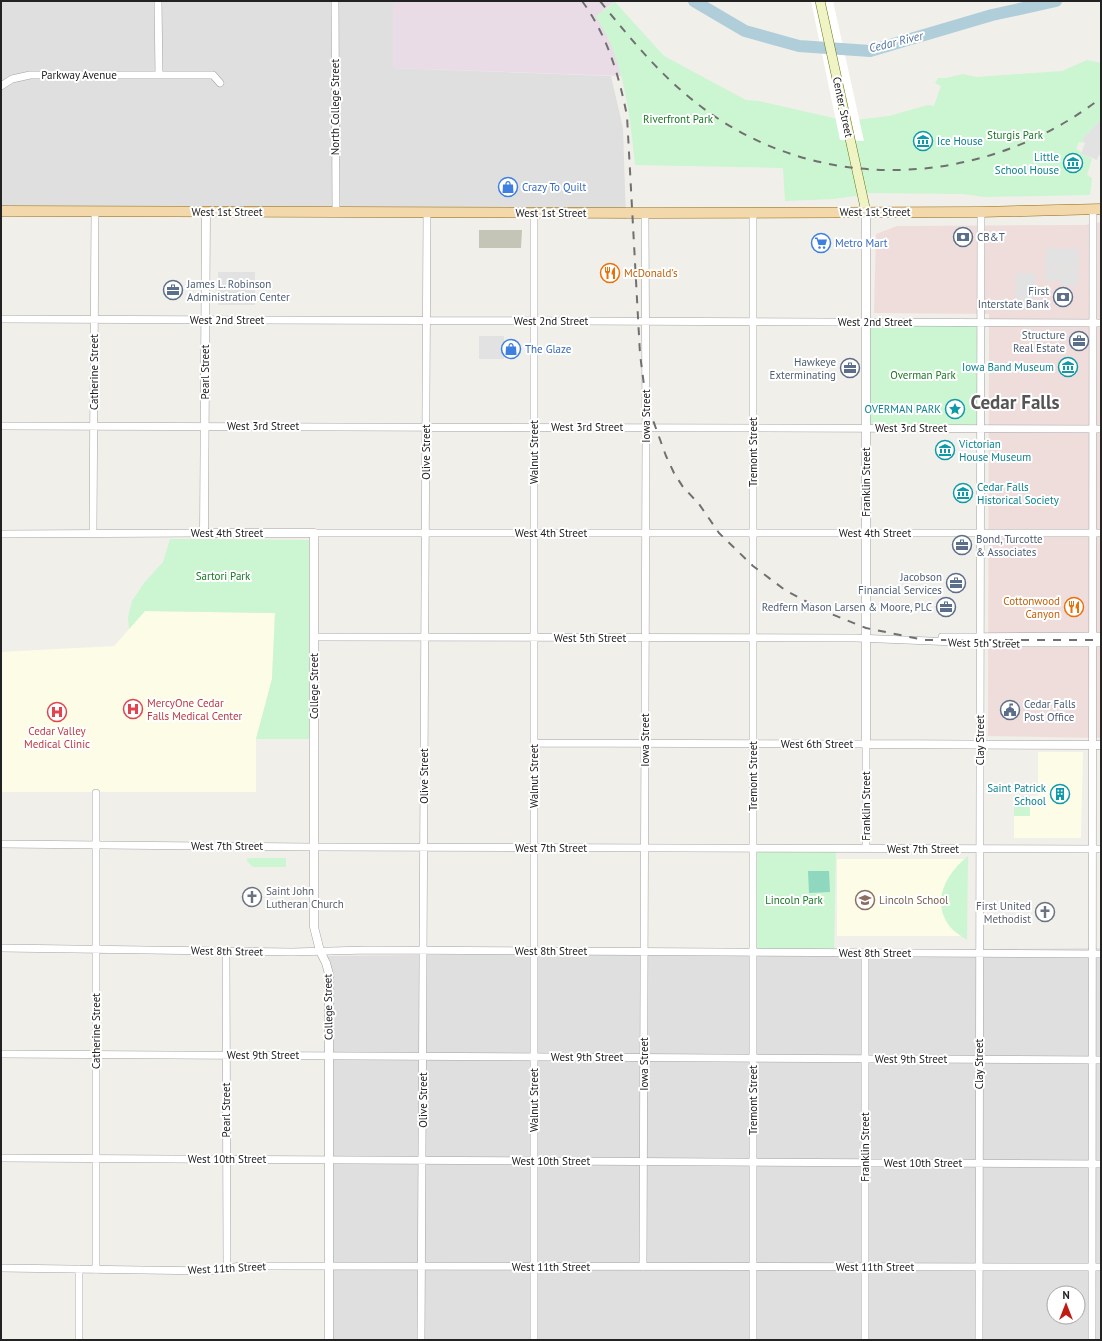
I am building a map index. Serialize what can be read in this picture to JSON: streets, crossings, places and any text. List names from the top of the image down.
{
  "streets": {
    "main road": ["Center Street", "West 1st Street"],
    "street": [
      "Parkway Avenue",
      "North College Street",
      "West 2nd Street",
      "Catherine Street",
      "Pearl Street",
      "Iowa Street",
      "West 3rd Street",
      "Olive Street",
      "Walnut Street",
      "Tremont Street",
      "Franklin Street",
      "West 4th Street",
      "West 5th Street",
      "College Street",
      "Clay Street",
      "West 6th Street",
      "West 7th Street",
      "West 8th Street",
      "West 9th Street",
      "West 10th Street",
      "West 11th Street"
    ]
  },
  "crossings": [
    ["North College Street", "West 1st Street"],
    ["Center Street", "West 1st Street"],
    ["Center Street", "Franklin Street"],
    ["West 1st Street", "Catherine Street"],
    ["West 1st Street", "Pearl Street"],
    ["West 1st Street", "Iowa Street"],
    ["West 1st Street", "Olive Street"],
    ["West 1st Street", "Walnut Street"],
    ["West 1st Street", "Tremont Street"],
    ["West 1st Street", "Franklin Street"],
    ["West 1st Street", "Clay Street"],
    ["West 2nd Street", "Catherine Street"],
    ["West 2nd Street", "Pearl Street"],
    ["West 2nd Street", "Iowa Street"],
    ["West 2nd Street", "Olive Street"],
    ["West 2nd Street", "Walnut Street"],
    ["West 2nd Street", "Tremont Street"],
    ["West 2nd Street", "Franklin Street"],
    ["West 2nd Street", "Clay Street"],
    ["Catherine Street", "West 3rd Street"],
    ["Catherine Street", "West 4th Street"],
    ["Catherine Street", "West 7th Street"],
    ["Catherine Street", "West 8th Street"],
    ["Catherine Street", "West 9th Street"],
    ["Catherine Street", "West 10th Street"],
    ["Catherine Street", "West 11th Street"],
    ["Pearl Street", "West 3rd Street"],
    ["Pearl Street", "West 4th Street"],
    ["Pearl Street", "West 8th Street"],
    ["Pearl Street", "West 9th Street"],
    ["Pearl Street", "West 10th Street"],
    ["Pearl Street", "West 11th Street"],
    ["Iowa Street", "West 3rd Street"],
    ["Iowa Street", "West 4th Street"],
    ["Iowa Street", "West 5th Street"],
    ["Iowa Street", "West 6th Street"],
    ["Iowa Street", "West 7th Street"],
    ["Iowa Street", "West 8th Street"],
    ["Iowa Street", "West 9th Street"],
    ["Iowa Street", "West 10th Street"],
    ["Iowa Street", "West 11th Street"],
    ["West 3rd Street", "Olive Street"],
    ["West 3rd Street", "Walnut Street"],
    ["West 3rd Street", "Tremont Street"],
    ["West 3rd Street", "Franklin Street"],
    ["West 3rd Street", "Clay Street"],
    ["Olive Street", "West 4th Street"],
    ["Olive Street", "West 5th Street"],
    ["Olive Street", "West 7th Street"],
    ["Olive Street", "West 8th Street"],
    ["Olive Street", "West 9th Street"],
    ["Olive Street", "West 10th Street"],
    ["Olive Street", "West 11th Street"],
    ["Walnut Street", "West 4th Street"],
    ["Walnut Street", "West 5th Street"],
    ["Walnut Street", "West 6th Street"],
    ["Walnut Street", "West 7th Street"],
    ["Walnut Street", "West 8th Street"],
    ["Walnut Street", "West 9th Street"],
    ["Walnut Street", "West 10th Street"],
    ["Walnut Street", "West 11th Street"],
    ["Tremont Street", "West 4th Street"],
    ["Tremont Street", "West 5th Street"],
    ["Tremont Street", "West 6th Street"],
    ["Tremont Street", "West 7th Street"],
    ["Tremont Street", "West 8th Street"],
    ["Tremont Street", "West 9th Street"],
    ["Tremont Street", "West 10th Street"],
    ["Tremont Street", "West 11th Street"],
    ["Franklin Street", "West 4th Street"],
    ["Franklin Street", "West 5th Street"],
    ["Franklin Street", "West 6th Street"],
    ["Franklin Street", "West 7th Street"],
    ["Franklin Street", "West 8th Street"],
    ["Franklin Street", "West 9th Street"],
    ["Franklin Street", "West 10th Street"],
    ["Franklin Street", "West 11th Street"],
    ["West 4th Street", "College Street"],
    ["West 4th Street", "Clay Street"],
    ["West 5th Street", "College Street"],
    ["West 5th Street", "Clay Street"],
    ["College Street", "West 7th Street"],
    ["College Street", "West 8th Street"],
    ["College Street", "West 9th Street"],
    ["College Street", "West 10th Street"],
    ["College Street", "West 11th Street"],
    ["Clay Street", "West 6th Street"],
    ["Clay Street", "West 7th Street"],
    ["Clay Street", "West 8th Street"],
    ["Clay Street", "West 9th Street"],
    ["Clay Street", "West 10th Street"],
    ["Clay Street", "West 11th Street"]
  ],
  "districts": ["Cedar Falls"],
  "water": ["Cedar River"],
  "parks": [
    "Riverfront Park",
    "Sturgis Park",
    "Overman Park",
    "Sartori Park",
    "Lincoln Park"
  ],
  "places": {
    "museum": [
      "Ice House",
      "Little School House",
      "Iowa Band Museum",
      "Victorian House Museum",
      "Cedar Falls Historical Society"
    ],
    "shop": ["Crazy To Quilt", "The Glaze"],
    "bank": ["CB&T", "First Interstate Bank"],
    "supermarket": ["Metro Mart"],
    "restaurant": ["McDonald's", "Cottonwood Canyon"],
    "office": [
      "James L. Robinson Administration Center",
      "Structure Real Estate",
      "Hawkeye Exterminating",
      "Bond, Turcotte & Associates",
      "Jacobson Financial Services",
      "Redfern Mason Larsen & Moore, PLC"
    ],
    "place": ["OVERMAN PARK"],
    "hospital": ["MercyOne Cedar Falls Medical Center", "Cedar Valley Medical Clinic"],
    "public building": ["Cedar Falls Post Office"],
    "building": ["Saint Patrick School"],
    "church": ["Saint John Lutheran Church", "First United Methodist"],
    "school or university": ["Lincoln School"]
  },
  "north": "top"
}
